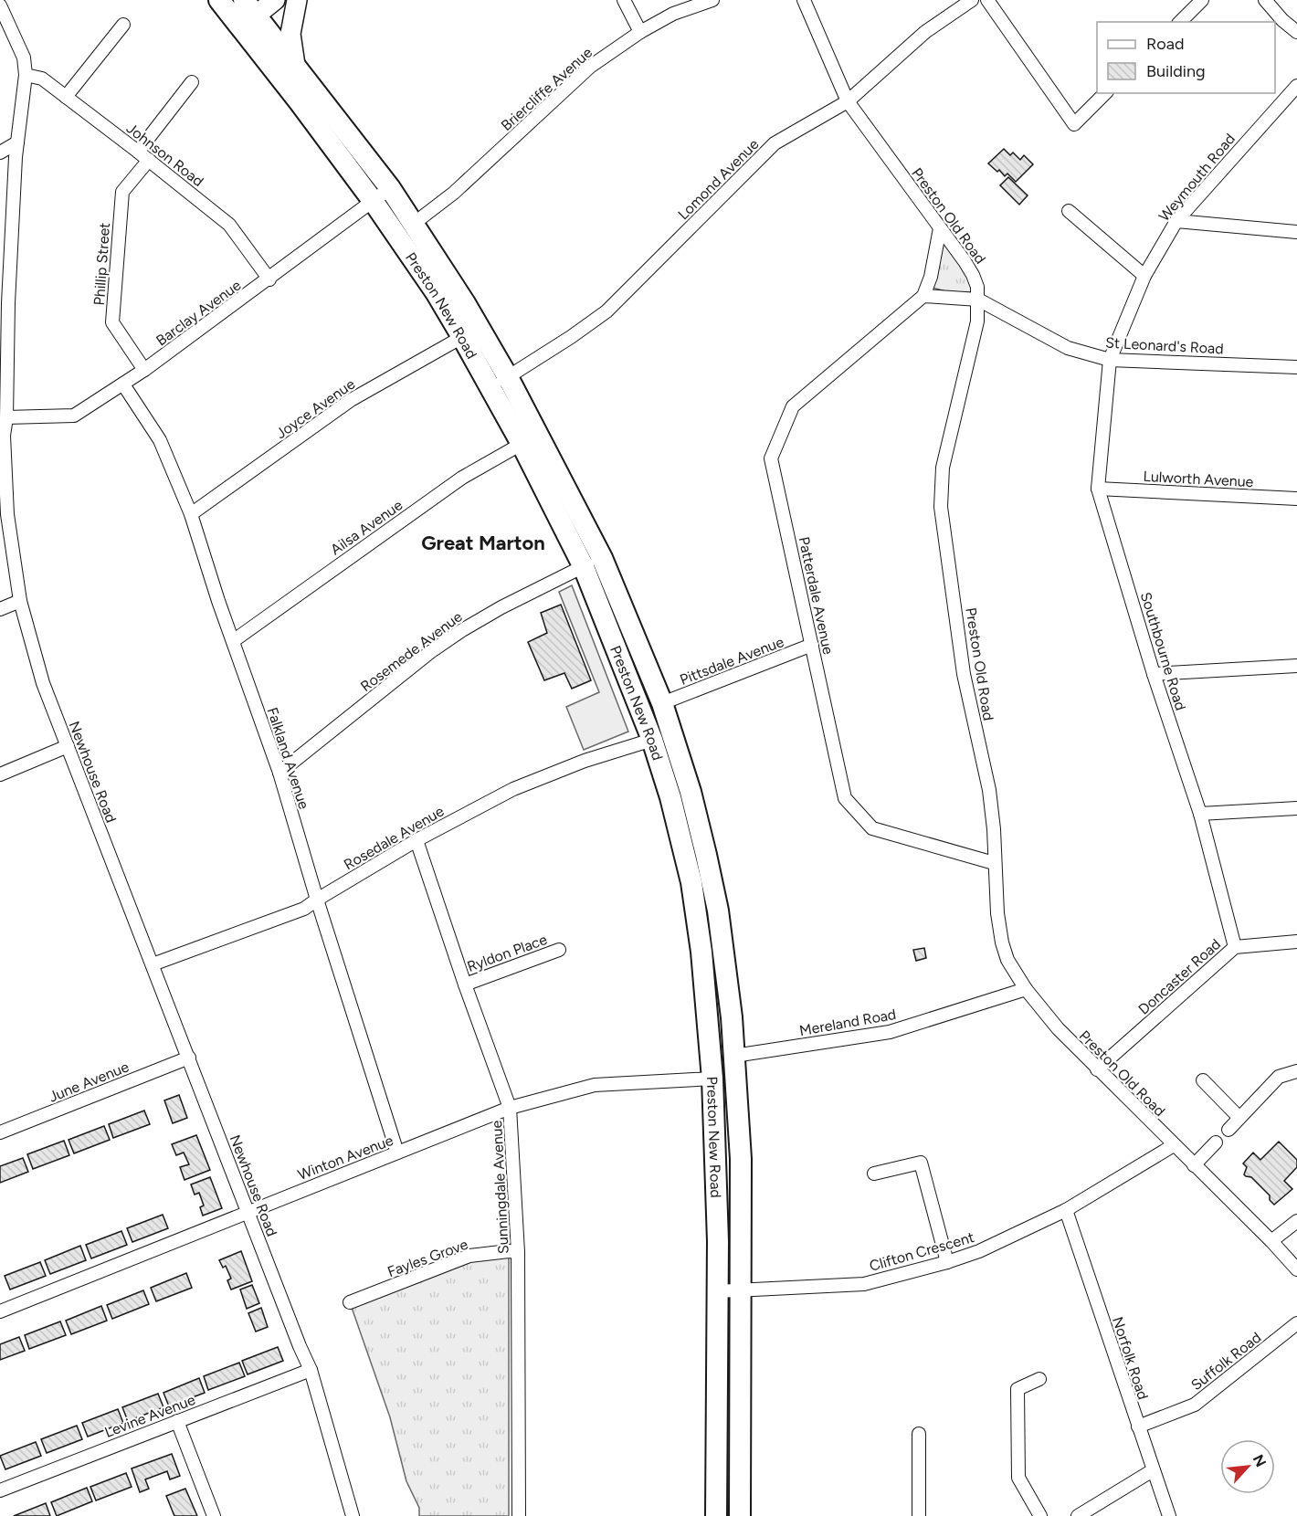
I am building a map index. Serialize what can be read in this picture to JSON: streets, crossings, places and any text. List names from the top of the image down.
{
  "streets": {
    "highway": ["Preston New Road"],
    "street": [
      "Briercliffe Avenue",
      "Johnson Road",
      "Weymouth Road",
      "Lomond Avenue",
      "Preston Old Road",
      "Phillip Street",
      "Barclay Avenue",
      "St Leonard's Road",
      "Joyce Avenue",
      "Lulworth Avenue",
      "Ailsa Avenue",
      "Patterdale Avenue",
      "Rosemede Avenue",
      "Southbourne Road",
      "Pittsdale Avenue",
      "Falkland Avenue",
      "Newhouse Road",
      "Rosedale Avenue",
      "Ryldon Place",
      "Doncaster Road",
      "Mereland Road",
      "June Avenue",
      "Winton Avenue",
      "Sunningdale Avenue",
      "Clifton Crescent",
      "Fayles Grove",
      "Norfolk Road",
      "Suffolk Road",
      "Levine Avenue"
    ]
  },
  "crossings": [
    ["Briercliffe Avenue", "Preston New Road"],
    ["Johnson Road", "Phillip Street"],
    ["Johnson Road", "Barclay Avenue"],
    ["Johnson Road", "Newhouse Road"],
    ["Weymouth Road", "St Leonard's Road"],
    ["Weymouth Road", "Southbourne Road"],
    ["Lomond Avenue", "Preston Old Road"],
    ["Lomond Avenue", "Preston New Road"],
    ["Preston Old Road", "St Leonard's Road"],
    ["Preston Old Road", "Patterdale Avenue"],
    ["Preston Old Road", "Doncaster Road"],
    ["Preston Old Road", "Mereland Road"],
    ["Preston Old Road", "Clifton Crescent"],
    ["Phillip Street", "Barclay Avenue"],
    ["Preston New Road", "Barclay Avenue"],
    ["Preston New Road", "Joyce Avenue"],
    ["Preston New Road", "Ailsa Avenue"],
    ["Preston New Road", "Rosemede Avenue"],
    ["Preston New Road", "Pittsdale Avenue"],
    ["Preston New Road", "Rosedale Avenue"],
    ["Preston New Road", "Mereland Road"],
    ["Preston New Road", "Winton Avenue"],
    ["Preston New Road", "Clifton Crescent"],
    ["Barclay Avenue", "Falkland Avenue"],
    ["Barclay Avenue", "Newhouse Road"],
    ["St Leonard's Road", "Southbourne Road"],
    ["Joyce Avenue", "Falkland Avenue"],
    ["Lulworth Avenue", "Southbourne Road"],
    ["Ailsa Avenue", "Falkland Avenue"],
    ["Patterdale Avenue", "Pittsdale Avenue"],
    ["Rosemede Avenue", "Falkland Avenue"],
    ["Southbourne Road", "Doncaster Road"],
    ["Falkland Avenue", "Rosedale Avenue"],
    ["Falkland Avenue", "Winton Avenue"],
    ["Newhouse Road", "Rosedale Avenue"],
    ["Newhouse Road", "June Avenue"],
    ["Newhouse Road", "Winton Avenue"],
    ["Newhouse Road", "Levine Avenue"],
    ["Rosedale Avenue", "Sunningdale Avenue"],
    ["Ryldon Place", "Sunningdale Avenue"],
    ["Winton Avenue", "Sunningdale Avenue"],
    ["Sunningdale Avenue", "Fayles Grove"],
    ["Clifton Crescent", "Norfolk Road"],
    ["Norfolk Road", "Suffolk Road"]
  ],
  "districts": ["Great Marton"],
  "legend": ["Road", "Building"],
  "north": "top right"
}
